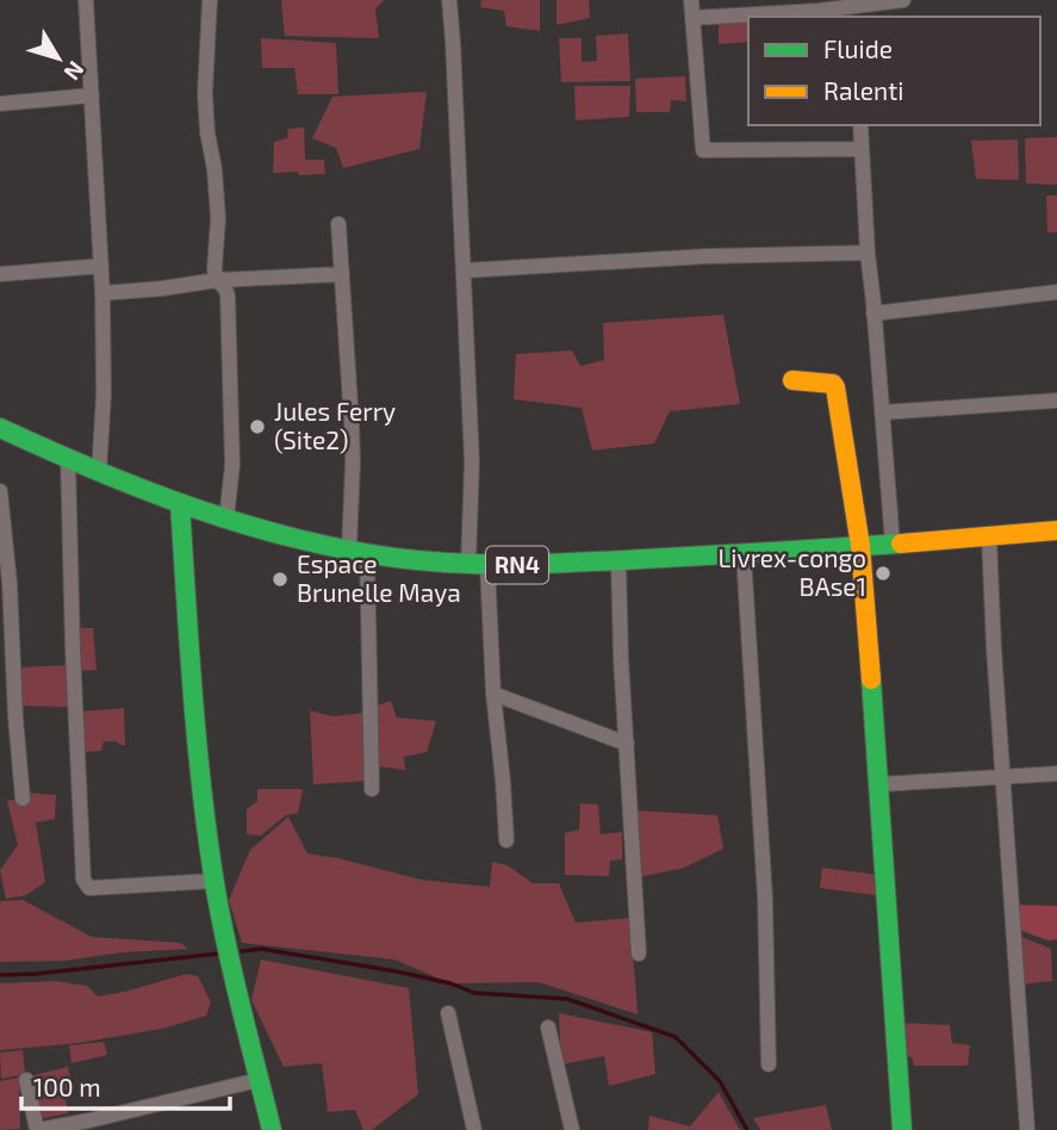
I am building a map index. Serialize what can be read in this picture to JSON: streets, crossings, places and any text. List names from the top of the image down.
{
  "streets": {
    "main road": ["RN4"]
  },
  "places": ["Jules Ferry (Site2)", "Livrex-congo BAse1", "Espace Brunelle Maya"],
  "legend": ["Fluide", "Ralenti"],
  "scale_bar": "100 m",
  "north": "bottom right"
}
